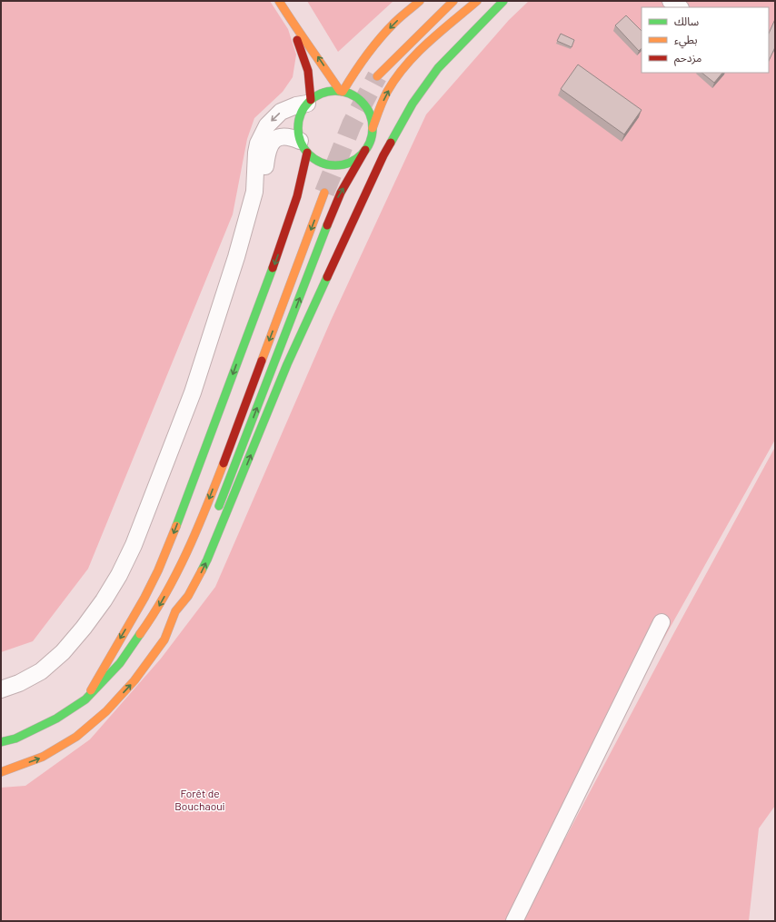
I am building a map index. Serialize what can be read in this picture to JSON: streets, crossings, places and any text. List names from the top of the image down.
{
  "parks": ["Forêt de Bouchaoui"],
  "legend": ["سالك", "بطيء", "مزدحم"]
}
